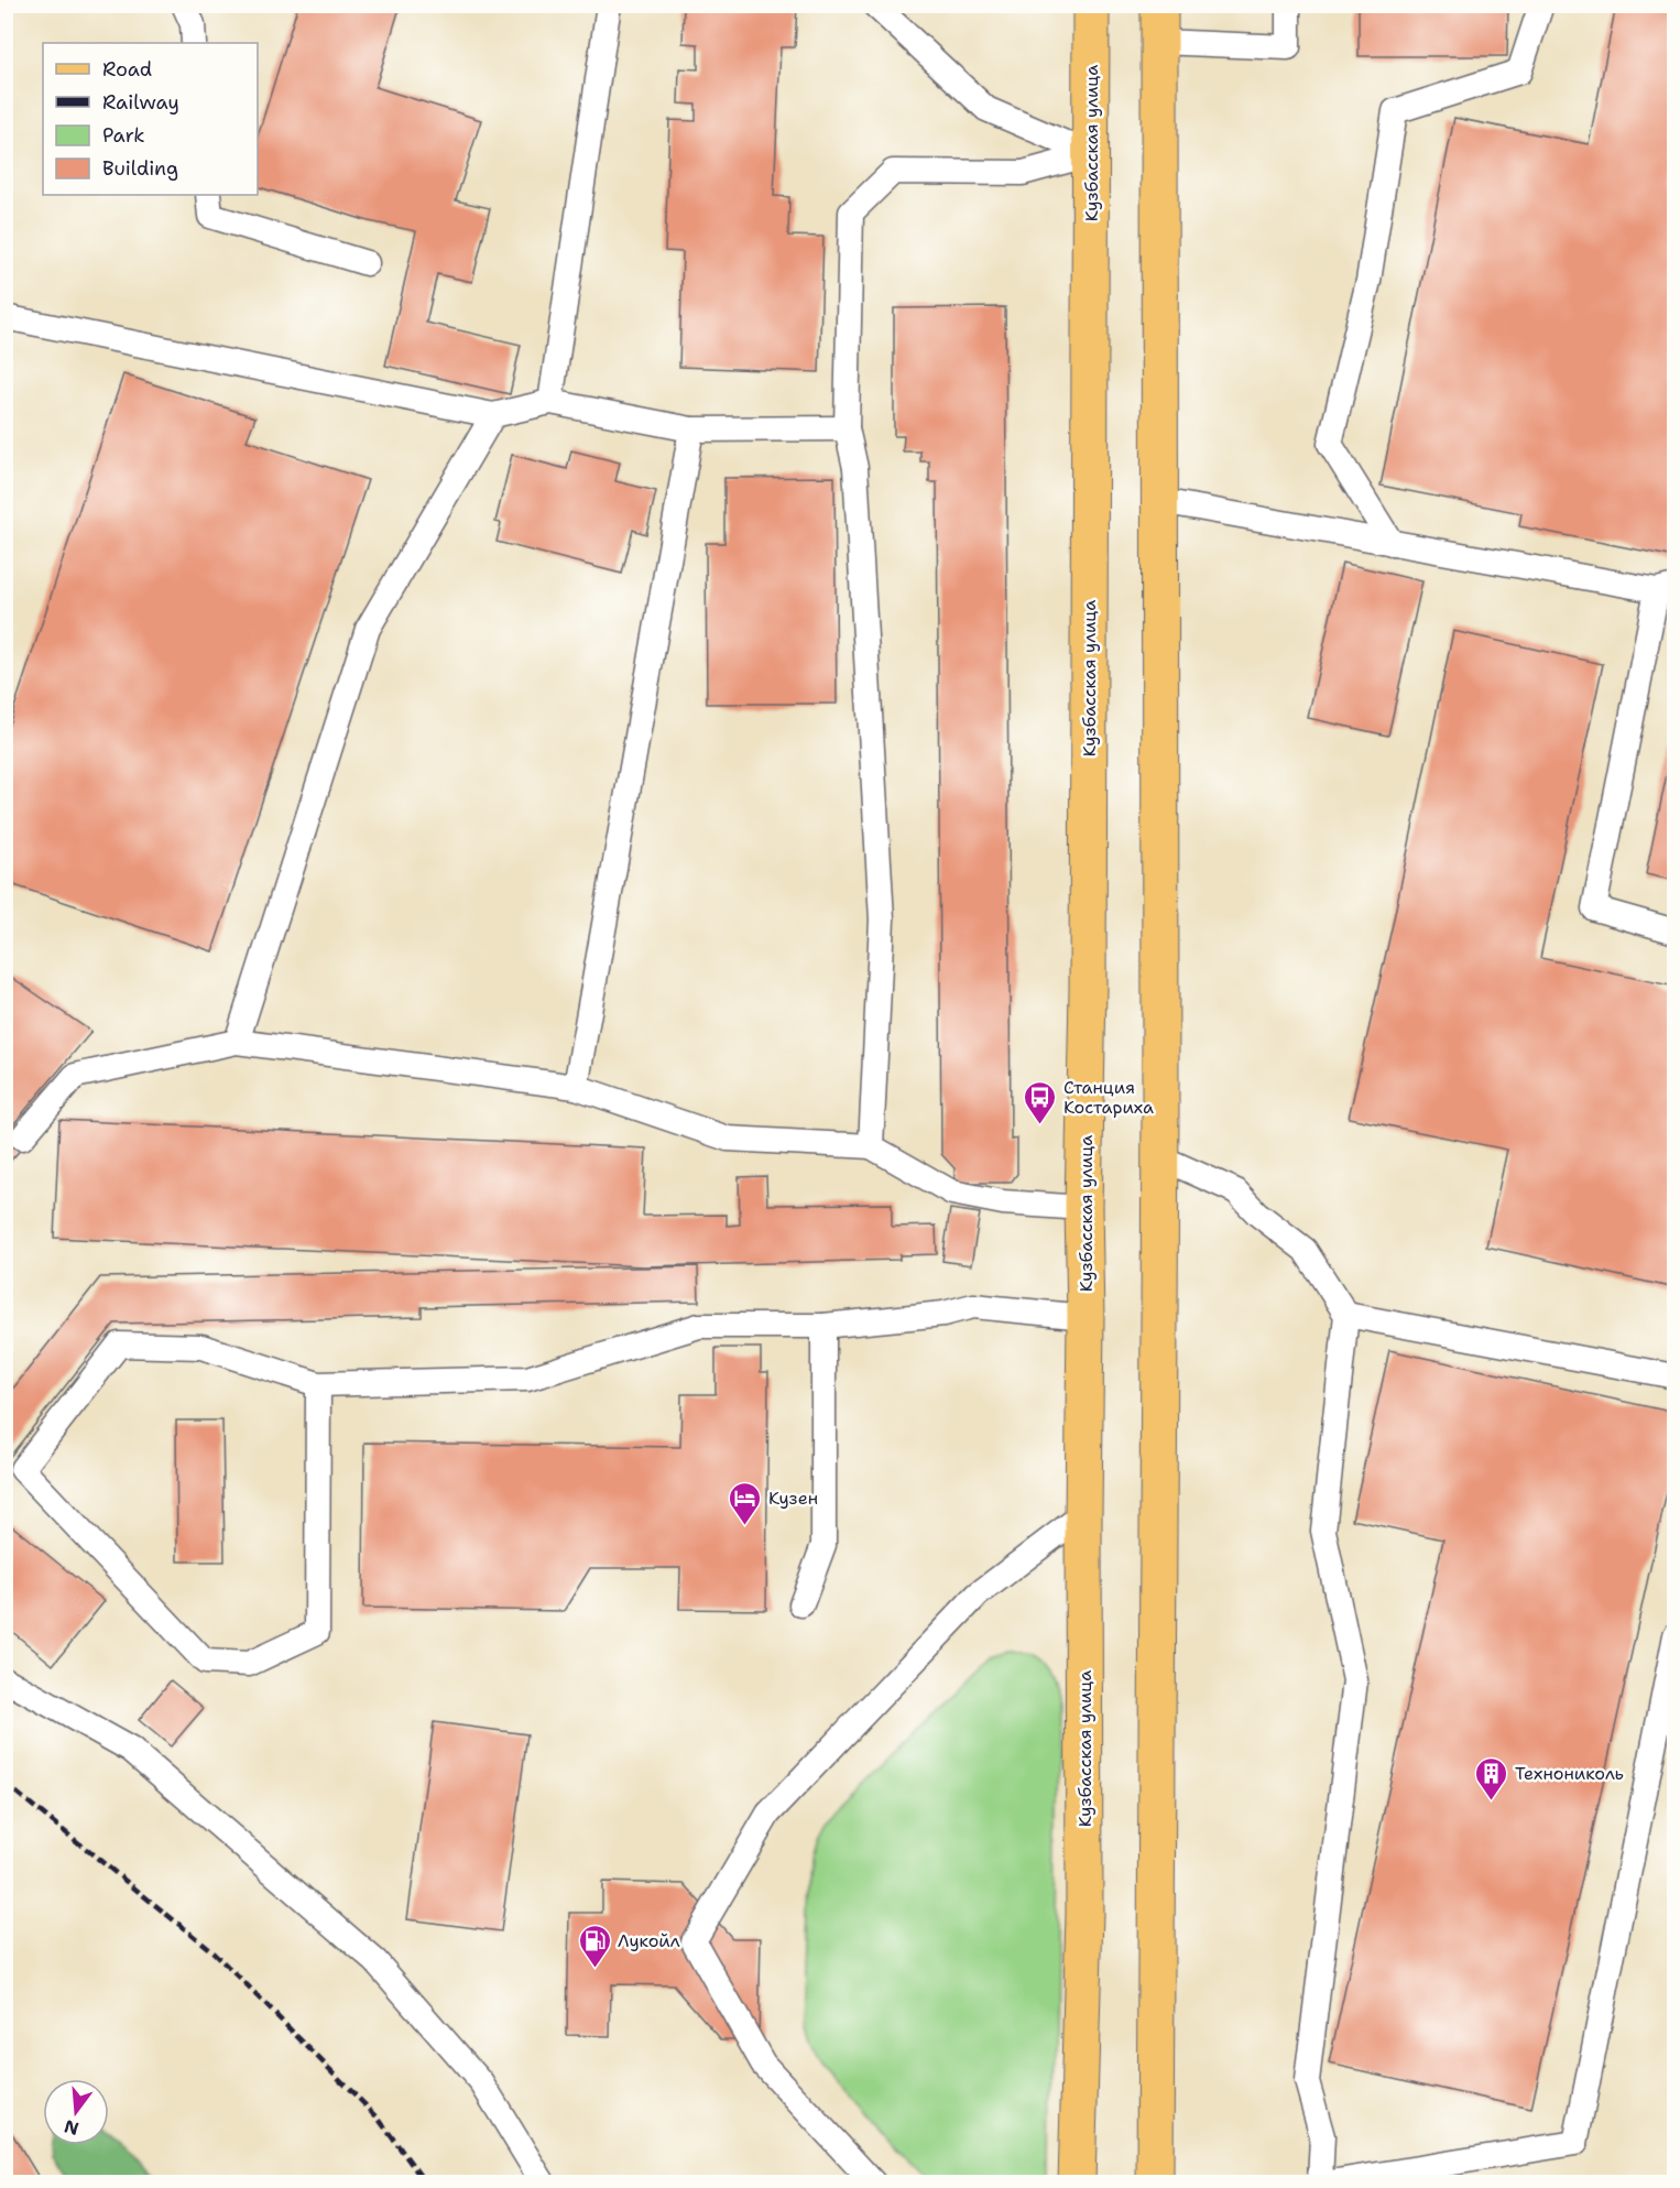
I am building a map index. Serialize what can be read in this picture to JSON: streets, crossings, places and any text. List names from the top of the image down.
{
  "streets": {
    "main road": ["Кузбасская улица"]
  },
  "places": {
    "bus stop": ["Станция Костариха"],
    "hotel": ["Кузен"],
    "building": ["Технониколь"],
    "fuel station": ["Лукойл"]
  },
  "legend": [
    "Road",
    "Railway",
    "Park",
    "Building"
  ],
  "north": "bottom"
}
